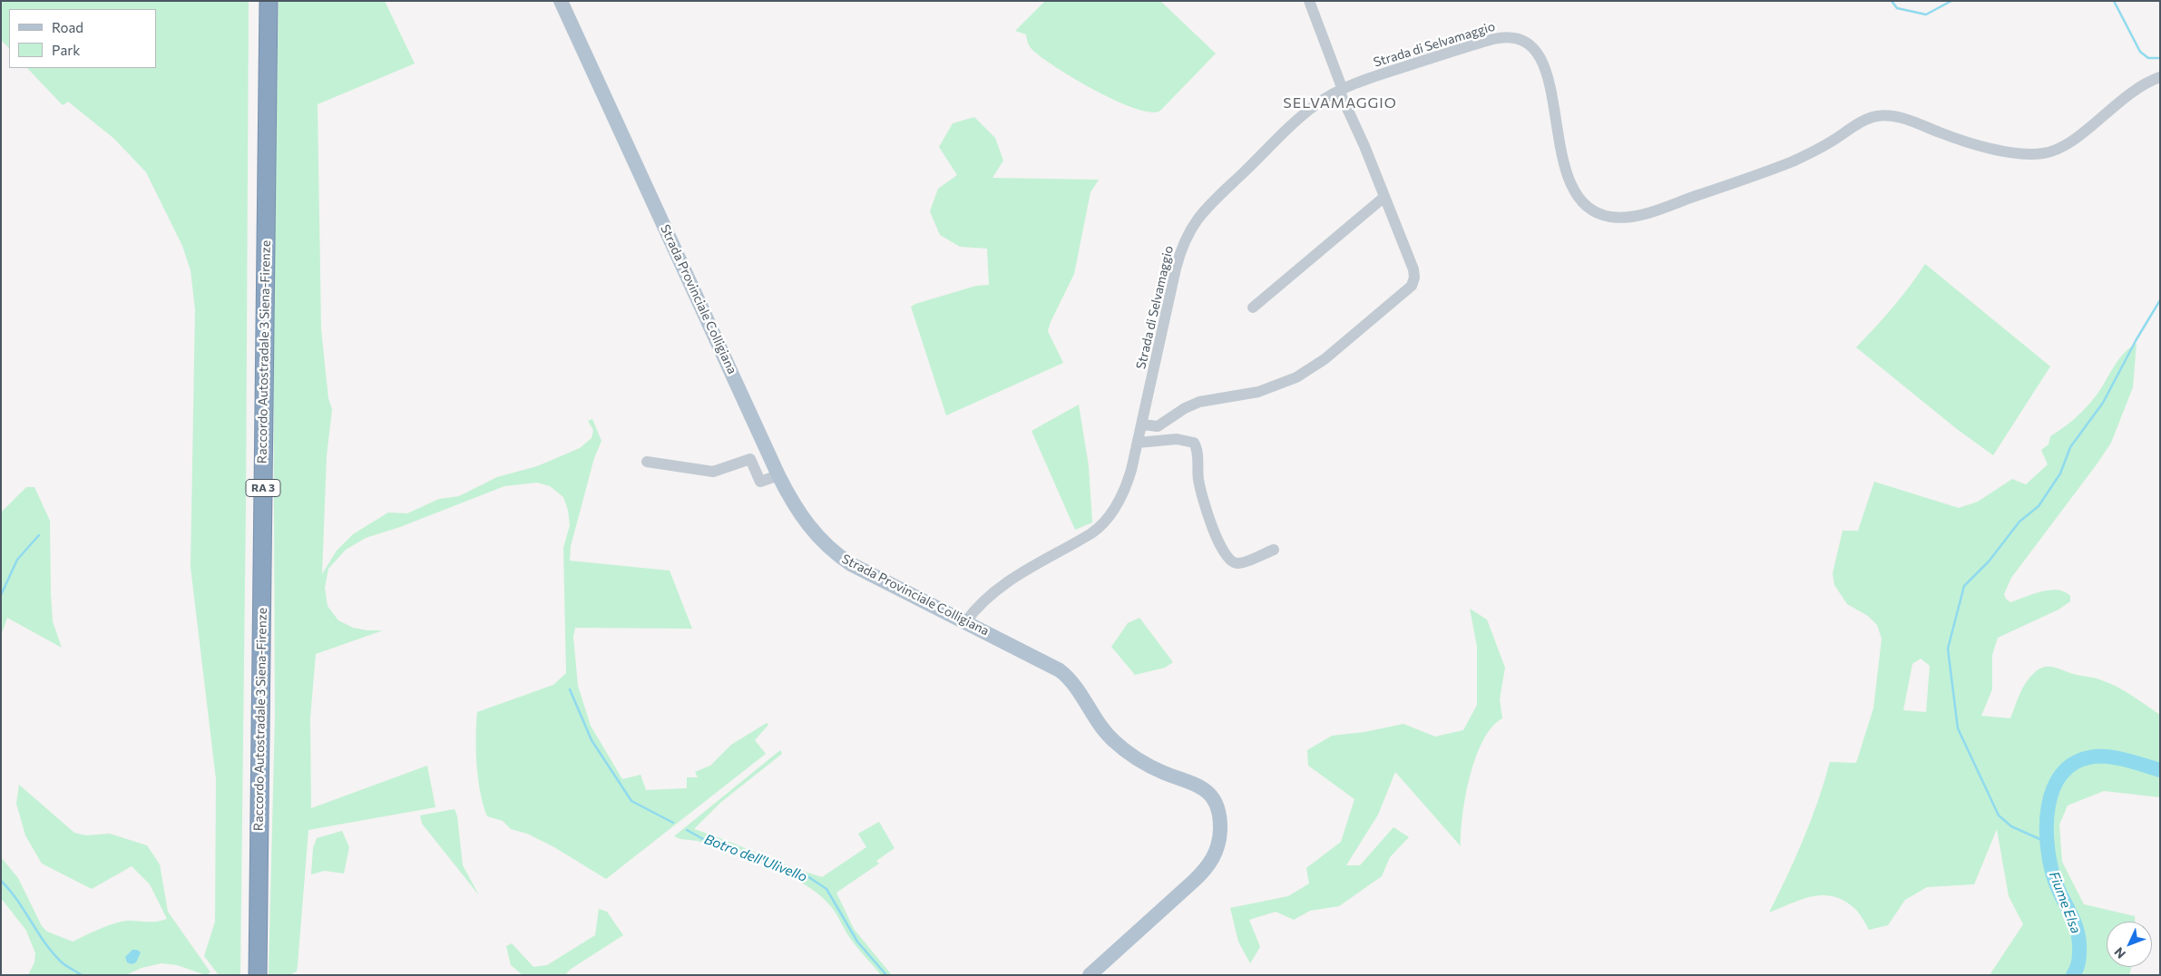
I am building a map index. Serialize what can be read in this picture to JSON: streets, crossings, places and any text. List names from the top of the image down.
{
  "streets": {
    "highway": ["Raccordo Autostradale 3 Siena-Firenze", "RA 3"],
    "main road": ["Strada Provinciale Colligiana"],
    "street": ["Strada di Selvamaggio"]
  },
  "crossings": [
    ["Strada di Selvamaggio", "Strada Provinciale Colligiana"]
  ],
  "districts": ["SELVAMAGGIO"],
  "water": ["Botro dell'Ulivello", "Fiume Elsa"],
  "legend": ["Road", "Park"],
  "north": "bottom left"
}
